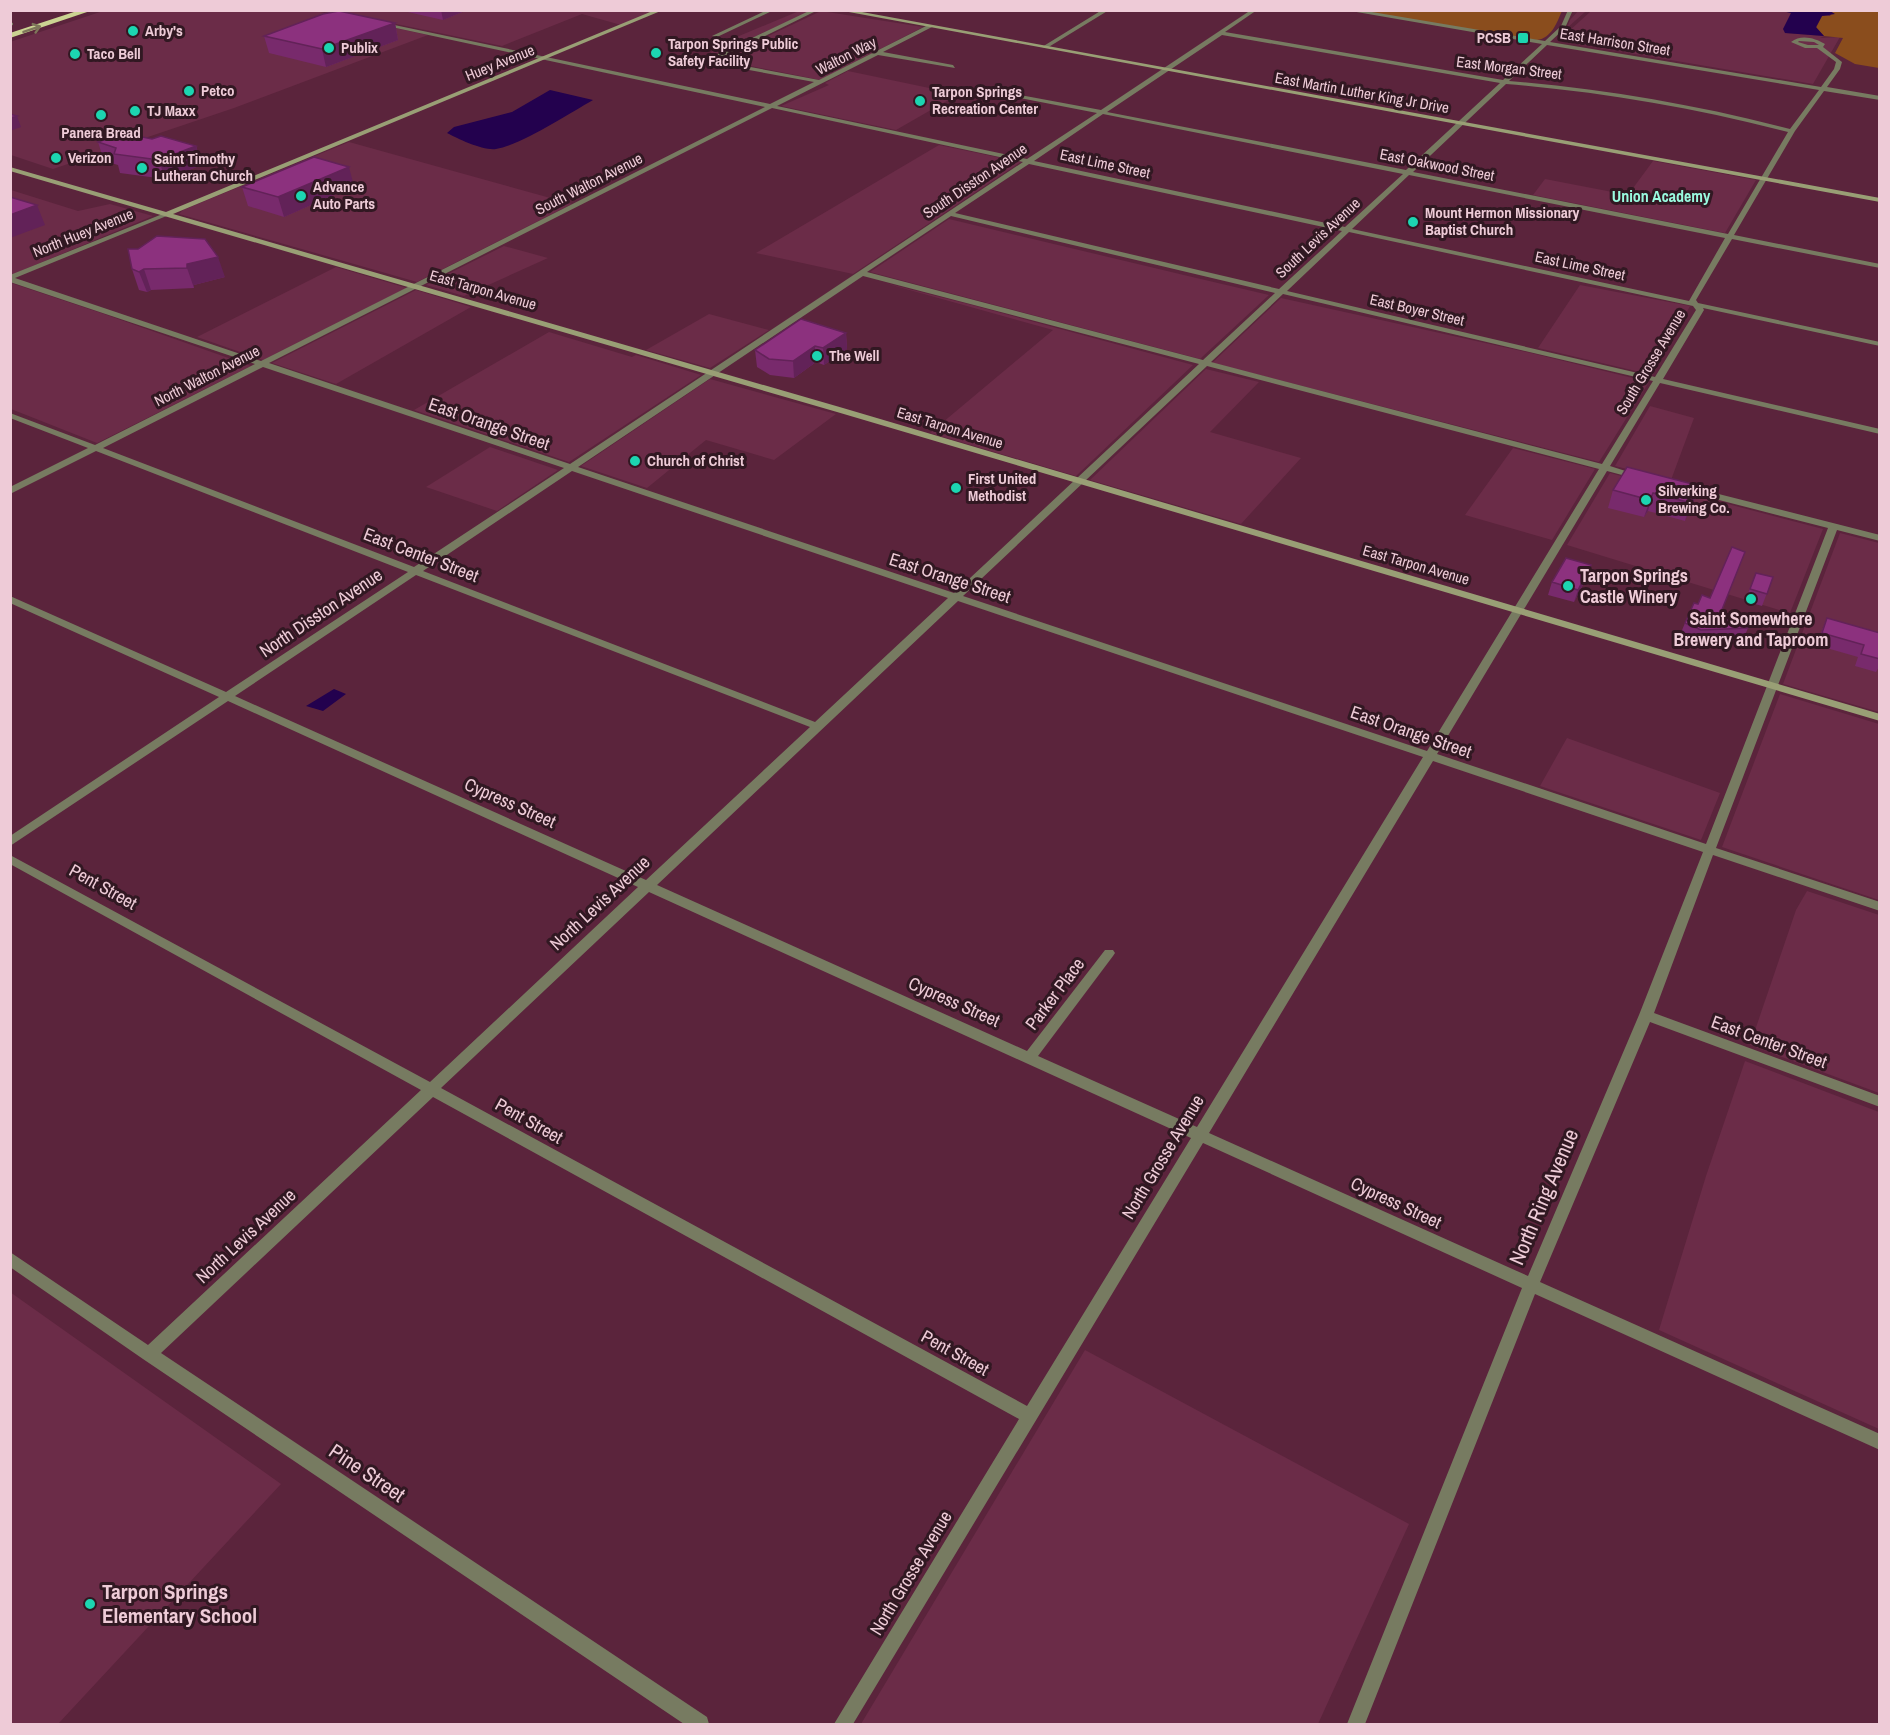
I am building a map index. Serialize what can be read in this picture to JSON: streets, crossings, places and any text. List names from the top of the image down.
{
  "streets": {
    "street": [
      "East Harrison Street",
      "Walton Way",
      "Huey Avenue",
      "East Morgan Street",
      "East Martin Luther King Jr Drive",
      "East Lime Street",
      "East Oakwood Street",
      "South Disston Avenue",
      "South Walton Avenue",
      "North Huey Avenue",
      "South Levis Avenue",
      "East Tarpon Avenue",
      "East Boyer Street",
      "South Grosse Avenue",
      "North Walton Avenue",
      "East Orange Street",
      "East Center Street",
      "North Disston Avenue",
      "Cypress Street",
      "Pent Street",
      "North Levis Avenue",
      "Parker Place",
      "North Grosse Avenue",
      "North Ring Avenue",
      "Pine Street"
    ]
  },
  "crossings": [
    ["East Harrison Street", "South Levis Avenue"],
    ["East Harrison Street", "South Grosse Avenue"],
    ["Walton Way", "East Martin Luther King Jr Drive"],
    ["Walton Way", "East Lime Street"],
    ["Walton Way", "South Walton Avenue"],
    ["Huey Avenue", "East Lime Street"],
    ["Huey Avenue", "North Huey Avenue"],
    ["Huey Avenue", "East Tarpon Avenue"],
    ["East Morgan Street", "South Disston Avenue"],
    ["East Morgan Street", "South Levis Avenue"],
    ["East Morgan Street", "South Grosse Avenue"],
    ["East Martin Luther King Jr Drive", "South Disston Avenue"],
    ["East Martin Luther King Jr Drive", "South Levis Avenue"],
    ["East Martin Luther King Jr Drive", "South Grosse Avenue"],
    ["East Lime Street", "South Disston Avenue"],
    ["East Lime Street", "South Walton Avenue"],
    ["East Lime Street", "South Levis Avenue"],
    ["East Lime Street", "South Grosse Avenue"],
    ["East Oakwood Street", "South Disston Avenue"],
    ["East Oakwood Street", "South Levis Avenue"],
    ["East Oakwood Street", "South Grosse Avenue"],
    ["South Disston Avenue", "East Tarpon Avenue"],
    ["South Disston Avenue", "East Boyer Street"],
    ["South Disston Avenue", "North Disston Avenue"],
    ["South Walton Avenue", "East Tarpon Avenue"],
    ["South Walton Avenue", "North Walton Avenue"],
    ["North Huey Avenue", "East Tarpon Avenue"],
    ["North Huey Avenue", "East Orange Street"],
    ["South Levis Avenue", "East Tarpon Avenue"],
    ["South Levis Avenue", "East Boyer Street"],
    ["South Levis Avenue", "North Levis Avenue"],
    ["East Tarpon Avenue", "South Grosse Avenue"],
    ["East Tarpon Avenue", "North Walton Avenue"],
    ["East Tarpon Avenue", "North Disston Avenue"],
    ["East Tarpon Avenue", "North Levis Avenue"],
    ["East Tarpon Avenue", "North Grosse Avenue"],
    ["East Tarpon Avenue", "North Ring Avenue"],
    ["East Boyer Street", "South Grosse Avenue"],
    ["South Grosse Avenue", "North Grosse Avenue"],
    ["North Walton Avenue", "East Orange Street"],
    ["North Walton Avenue", "East Center Street"],
    ["East Orange Street", "North Disston Avenue"],
    ["East Orange Street", "North Levis Avenue"],
    ["East Orange Street", "North Grosse Avenue"],
    ["East Orange Street", "North Ring Avenue"],
    ["East Center Street", "North Disston Avenue"],
    ["East Center Street", "North Levis Avenue"],
    ["East Center Street", "North Ring Avenue"],
    ["North Disston Avenue", "Cypress Street"],
    ["Cypress Street", "North Levis Avenue"],
    ["Cypress Street", "Parker Place"],
    ["Cypress Street", "North Grosse Avenue"],
    ["Cypress Street", "North Ring Avenue"],
    ["Pent Street", "North Levis Avenue"],
    ["Pent Street", "North Grosse Avenue"],
    ["North Levis Avenue", "Pine Street"]
  ],
  "districts": ["Union Academy"],
  "places": {
    "other": [
      "Arby's",
      "Publix",
      "Tarpon Springs Public Safety Facility",
      "Taco Bell",
      "Petco",
      "Tarpon Springs Recreation Center",
      "TJ Maxx",
      "Panera Bread",
      "Verizon",
      "Saint Timothy Lutheran Church",
      "Advance Auto Parts",
      "Mount Hermon Missionary Baptist Church",
      "The Well",
      "Church of Christ",
      "First United Methodist",
      "Silverking Brewing Co.",
      "Tarpon Springs Castle Winery",
      "Saint Somewhere Brewery and Taproom",
      "Tarpon Springs Elementary School"
    ],
    "transit": ["PCSB"]
  }
}
